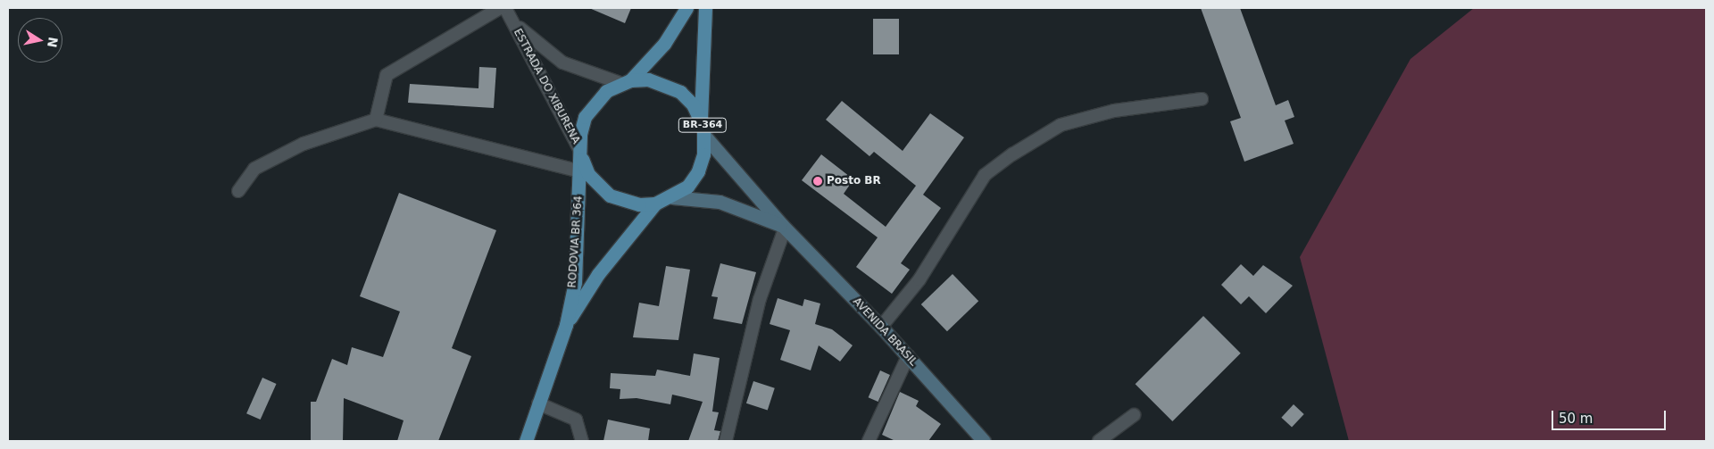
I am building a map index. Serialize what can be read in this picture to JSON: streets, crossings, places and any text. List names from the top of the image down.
{
  "streets": {
    "main road": ["BR-364", "RODOVIA BR 364"],
    "street": ["ESTRADA DO XIBURENA", "AVENIDA BRASIL"]
  },
  "crossings": [
    ["ESTRADA DO XIBURENA", "RODOVIA BR 364"],
    ["ESTRADA DO XIBURENA", "AVENIDA BRASIL"],
    ["RODOVIA BR 364", "AVENIDA BRASIL"]
  ],
  "places": ["Posto BR"],
  "scale_bar": "50 m",
  "north": "right"
}
